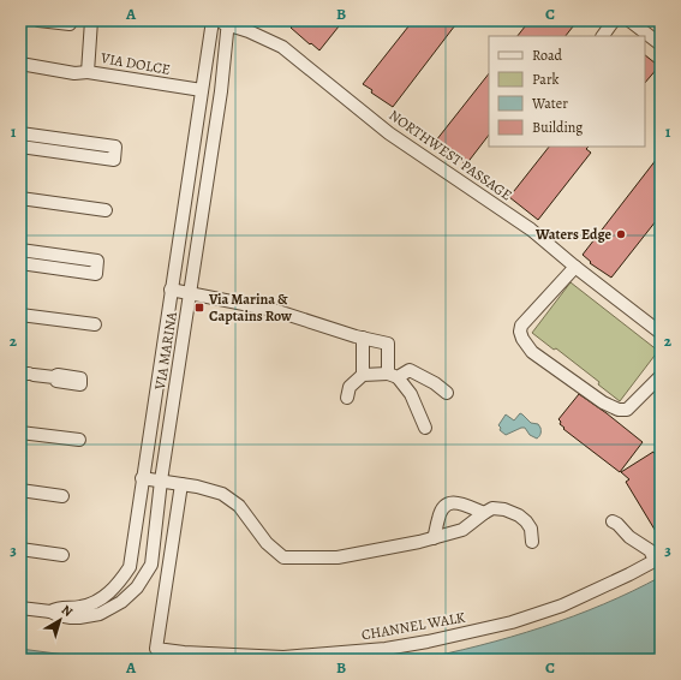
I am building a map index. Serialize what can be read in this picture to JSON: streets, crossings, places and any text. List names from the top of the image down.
{
  "streets": {
    "street": [
      "VIA DOLCE",
      "NORTHWEST PASSAGE",
      "VIA MARINA",
      "CHANNEL WALK"
    ]
  },
  "crossings": [
    ["VIA DOLCE", "VIA MARINA"],
    ["NORTHWEST PASSAGE", "VIA MARINA"]
  ],
  "places": {
    "other": ["Waters Edge"],
    "transit": ["Via Marina & Captains Row"]
  },
  "legend": [
    "Road",
    "Park",
    "Water",
    "Building"
  ],
  "north": "top right",
  "grid": {
    "columns": ["A", "B", "C"],
    "rows": ["1", "2", "3"]
  }
}
